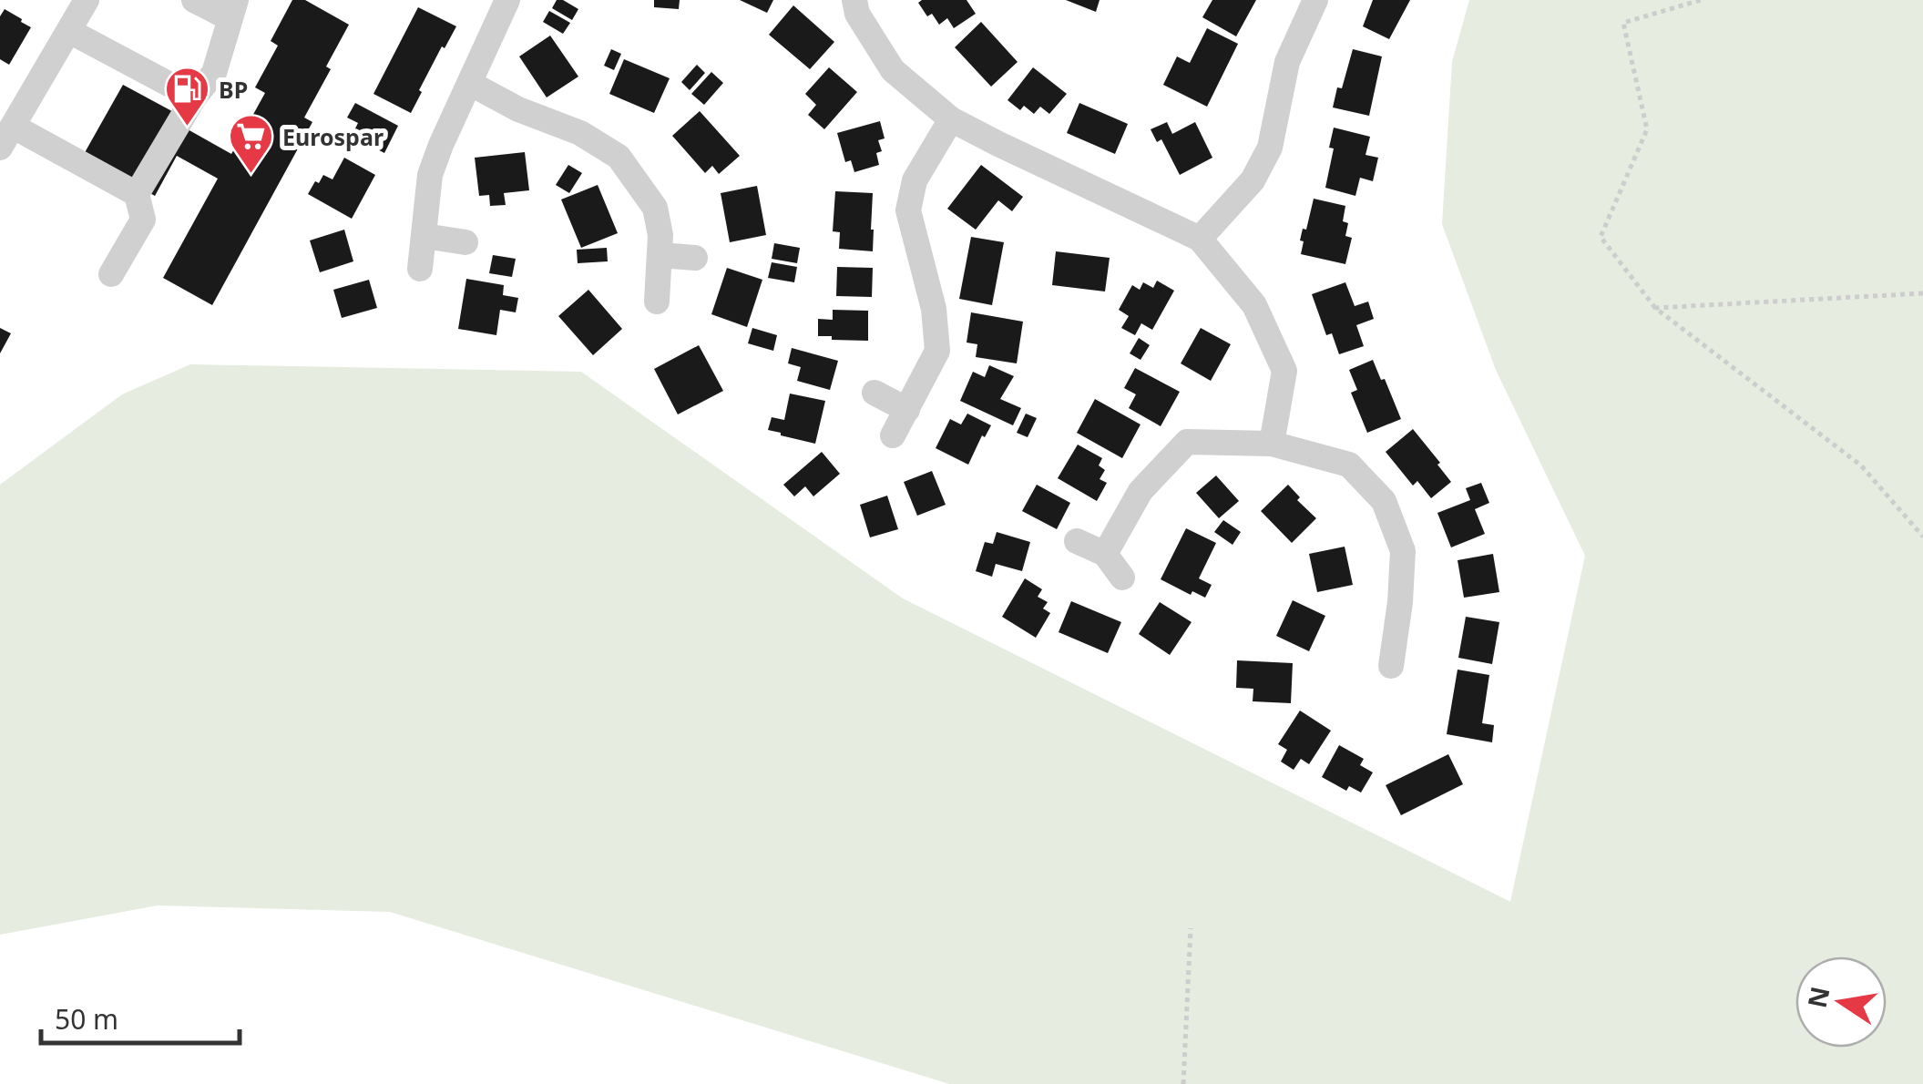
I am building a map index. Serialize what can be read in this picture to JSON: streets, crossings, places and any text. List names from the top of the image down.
{
  "places": {
    "fuel station": ["BP"],
    "supermarket": ["Eurospar"]
  },
  "scale_bar": "50 m",
  "north": "left"
}
